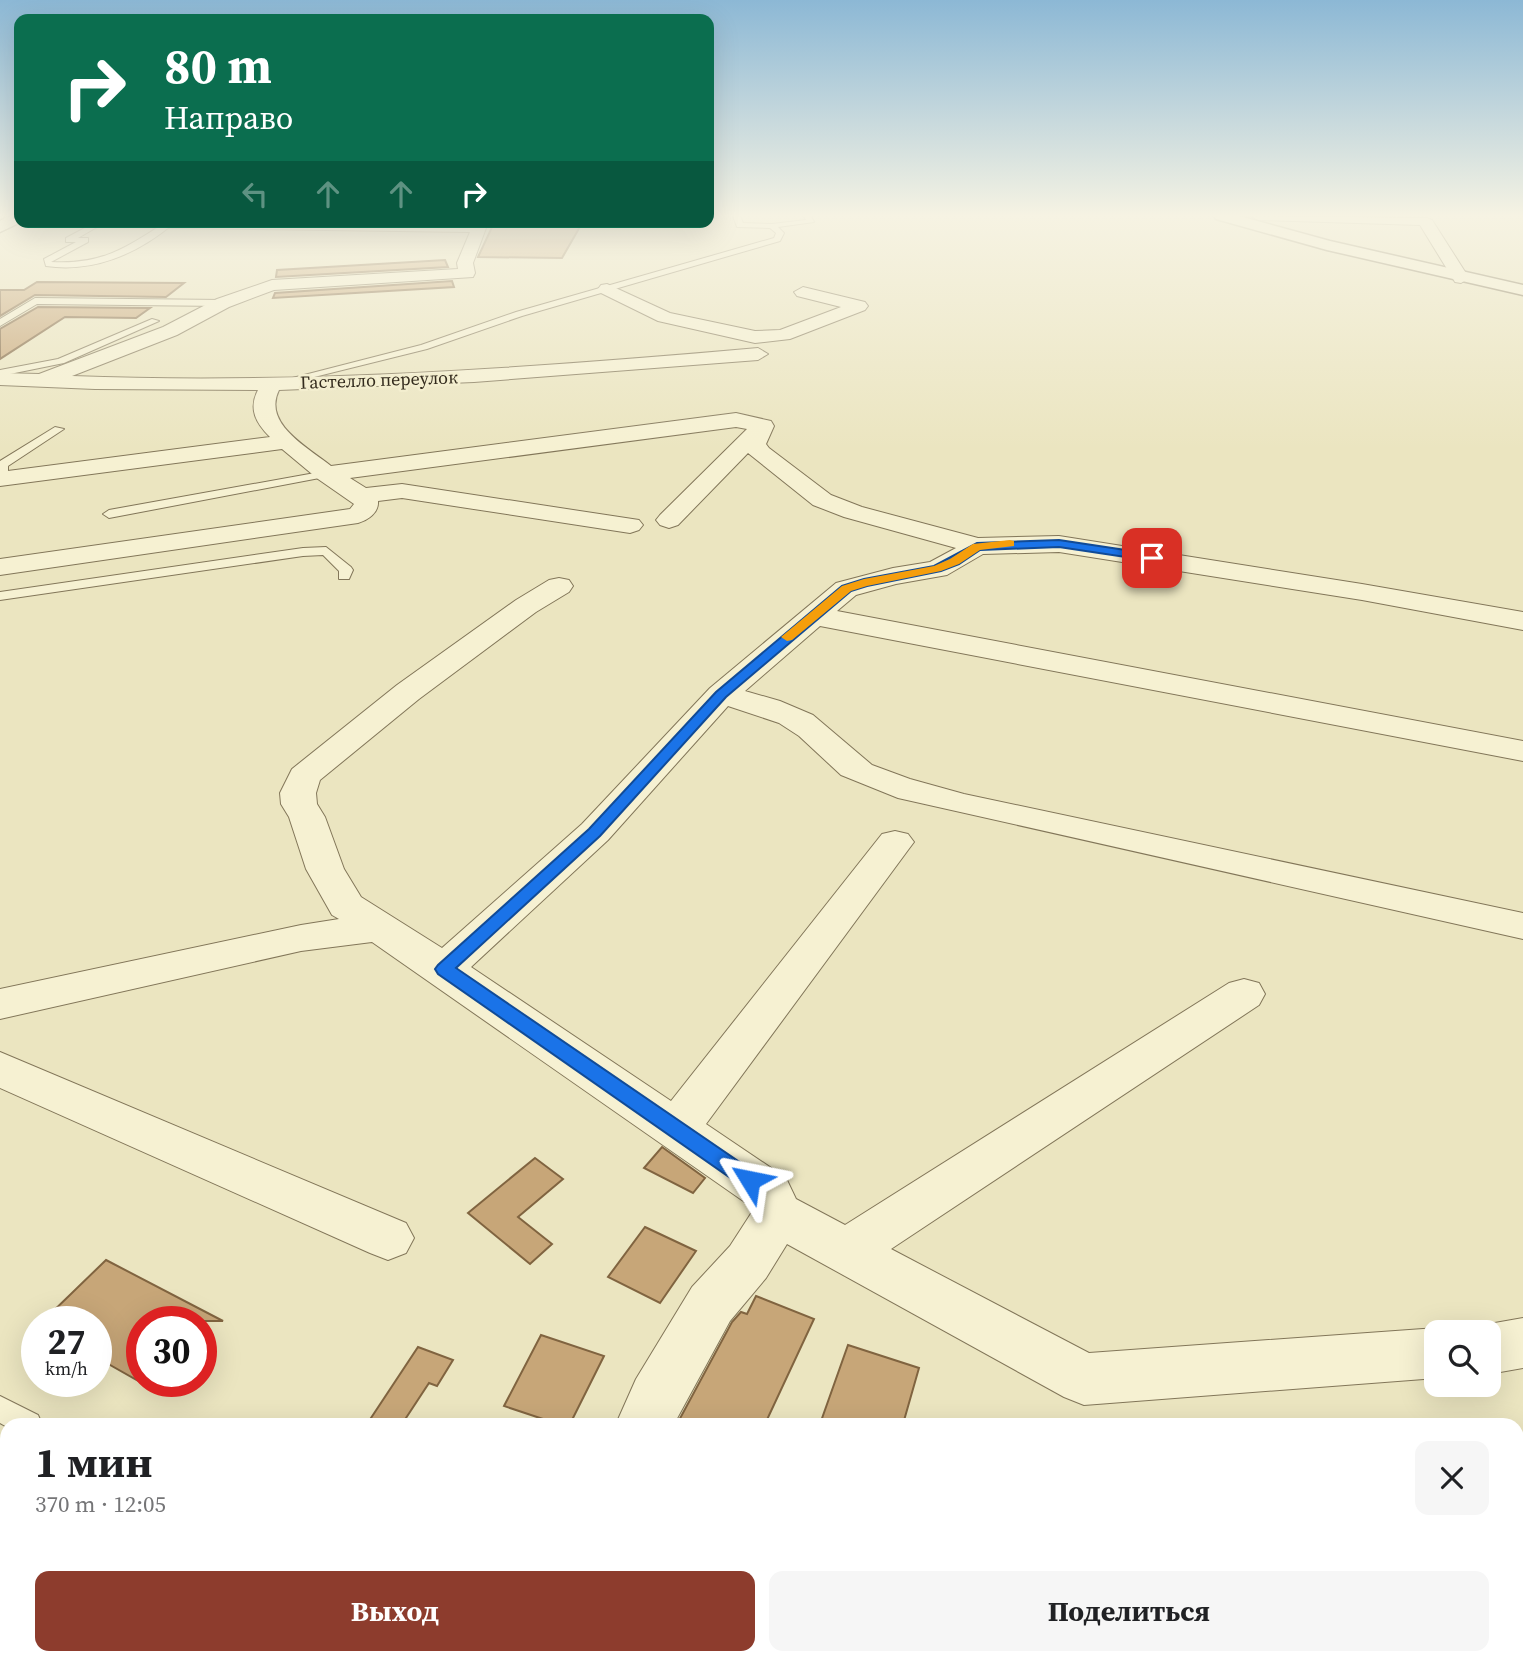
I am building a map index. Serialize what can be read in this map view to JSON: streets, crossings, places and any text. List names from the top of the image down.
{
  "streets": {
    "street": ["Гастелло переулок"]
  },
  "page": {
    "turn": ["80 m", "Направо"],
    "speed": "27 km/h",
    "limit": "30",
    "heading": ["1 мин", "370 m · 12:05"],
    "buttons": ["Выход", "Поделиться"]
  }
}
